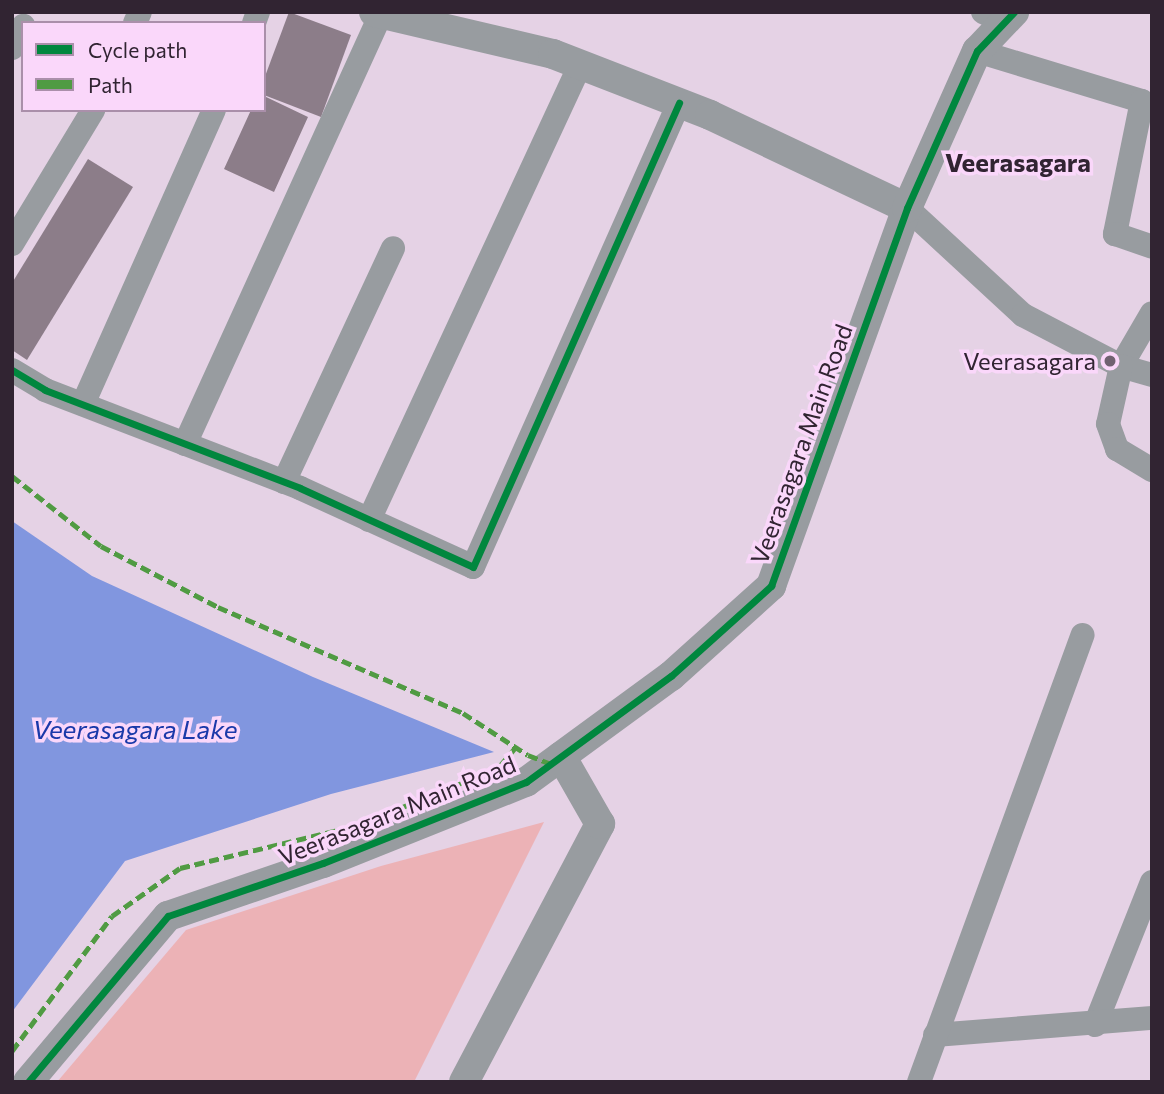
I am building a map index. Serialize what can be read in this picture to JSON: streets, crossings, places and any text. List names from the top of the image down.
{
  "streets": {
    "street": ["Veerasagara Main Road"]
  },
  "districts": ["Veerasagara"],
  "water": ["Veerasagara Lake"],
  "places": ["Veerasagara"],
  "legend": ["Cycle path", "Path"]
}
